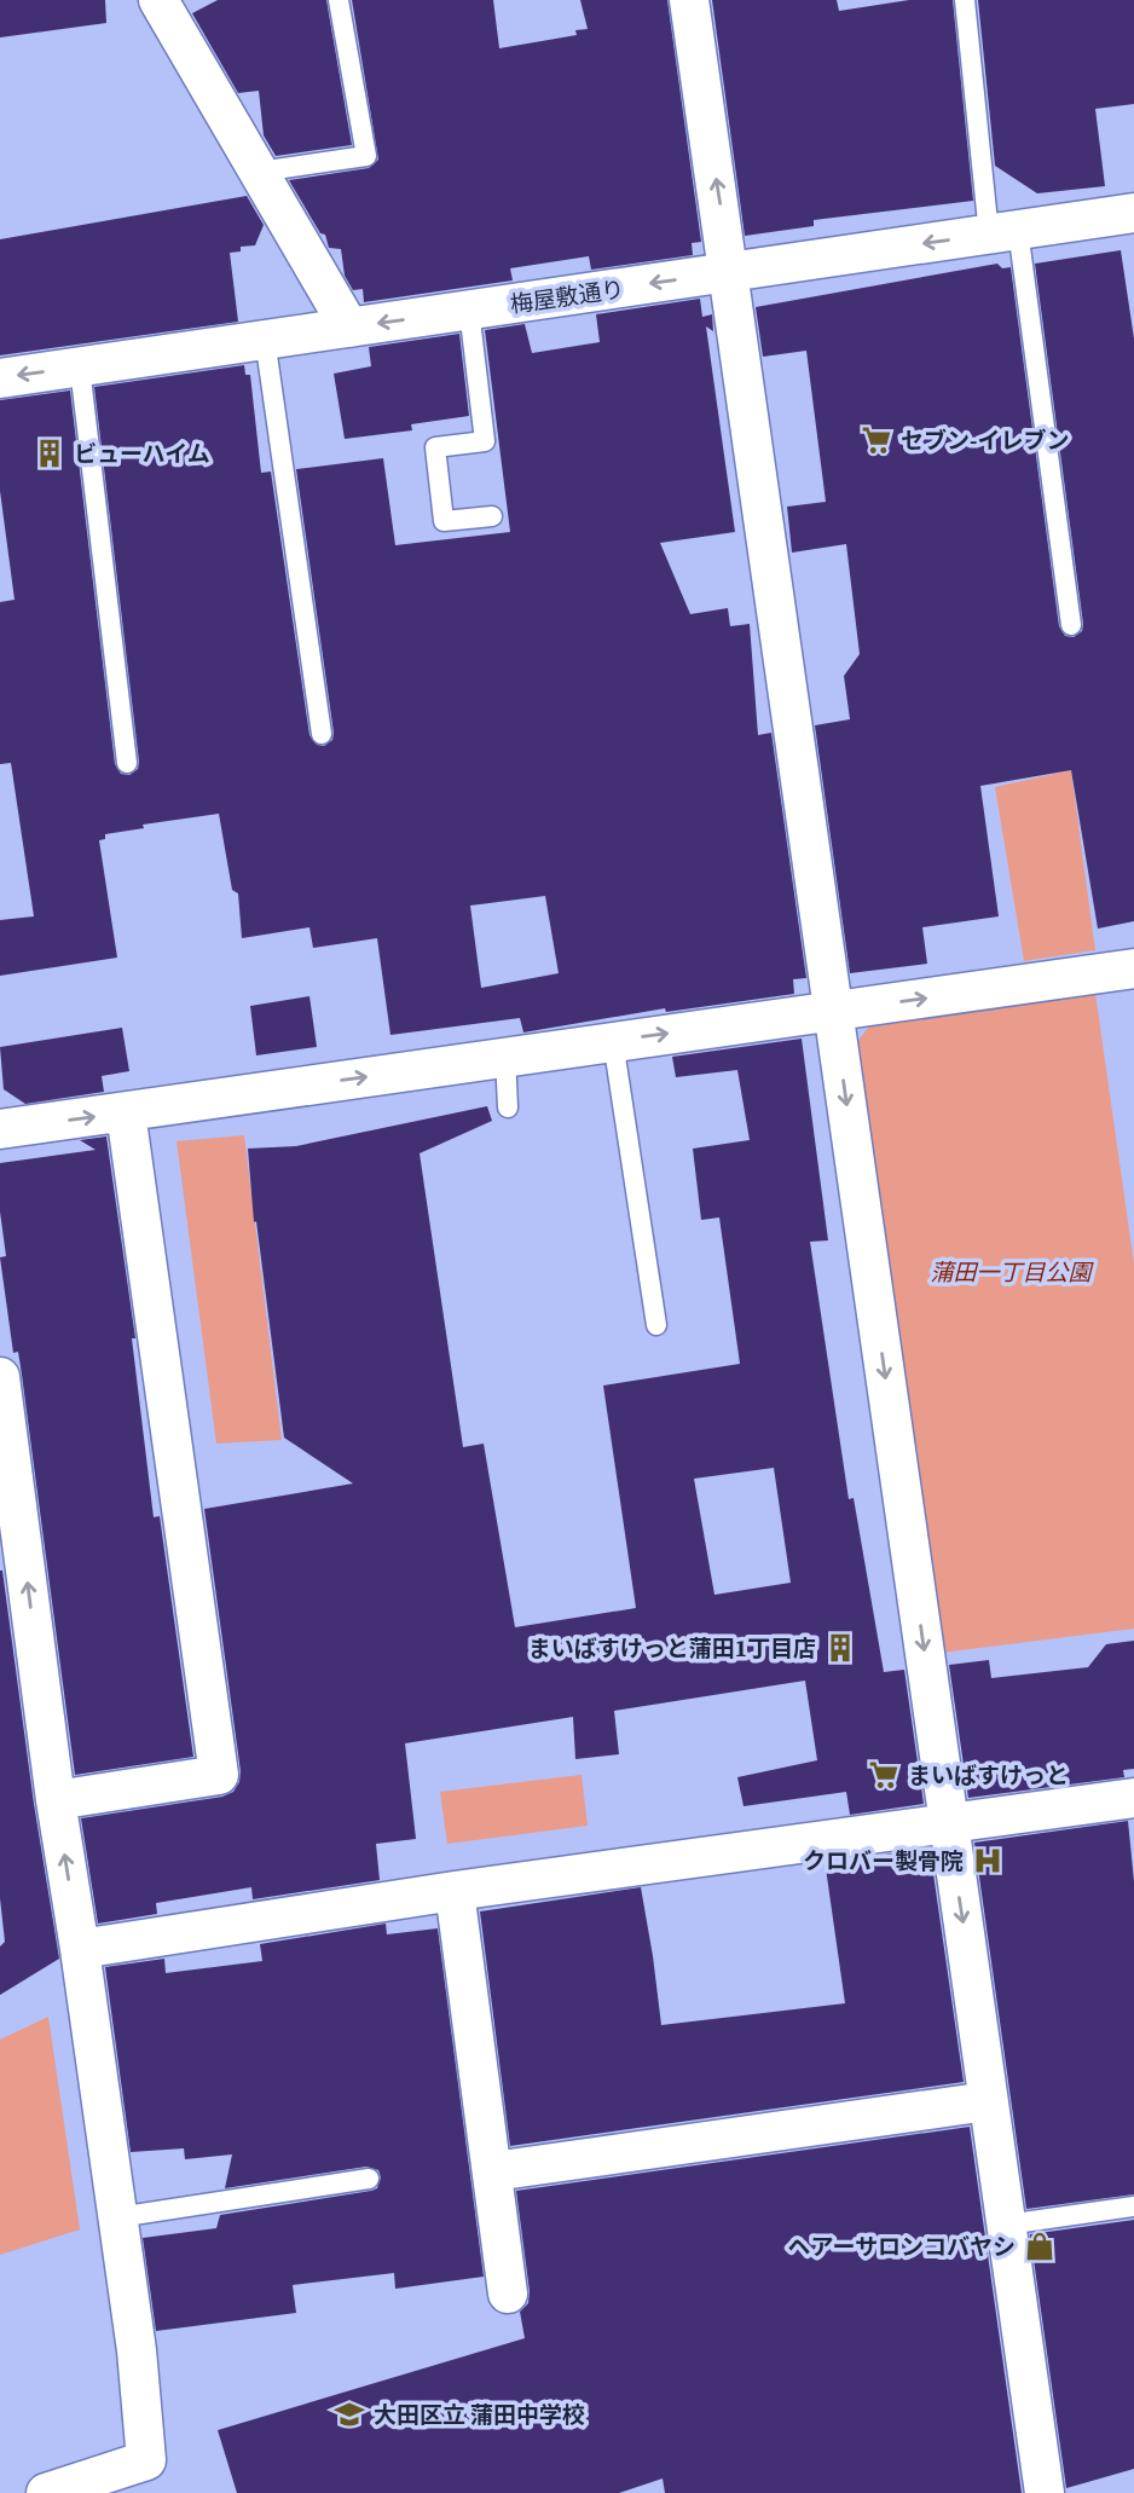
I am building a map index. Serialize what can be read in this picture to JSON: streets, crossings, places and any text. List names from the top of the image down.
{
  "streets": {
    "street": ["梅屋敷通り"]
  },
  "one_way": ["梅屋敷通り"],
  "parks": ["蒲田一丁目公園"],
  "places": {
    "supermarket": ["セブン-イレブン", "まいばすけっと"],
    "building": ["ビューハイム", "まいばすけっと蒲田1丁目店"],
    "hospital": ["クロバー製骨院"],
    "shop": ["ヘアーサロンコバヤシ"],
    "school or university": ["大田区立 蒲田中学校"]
  }
}
